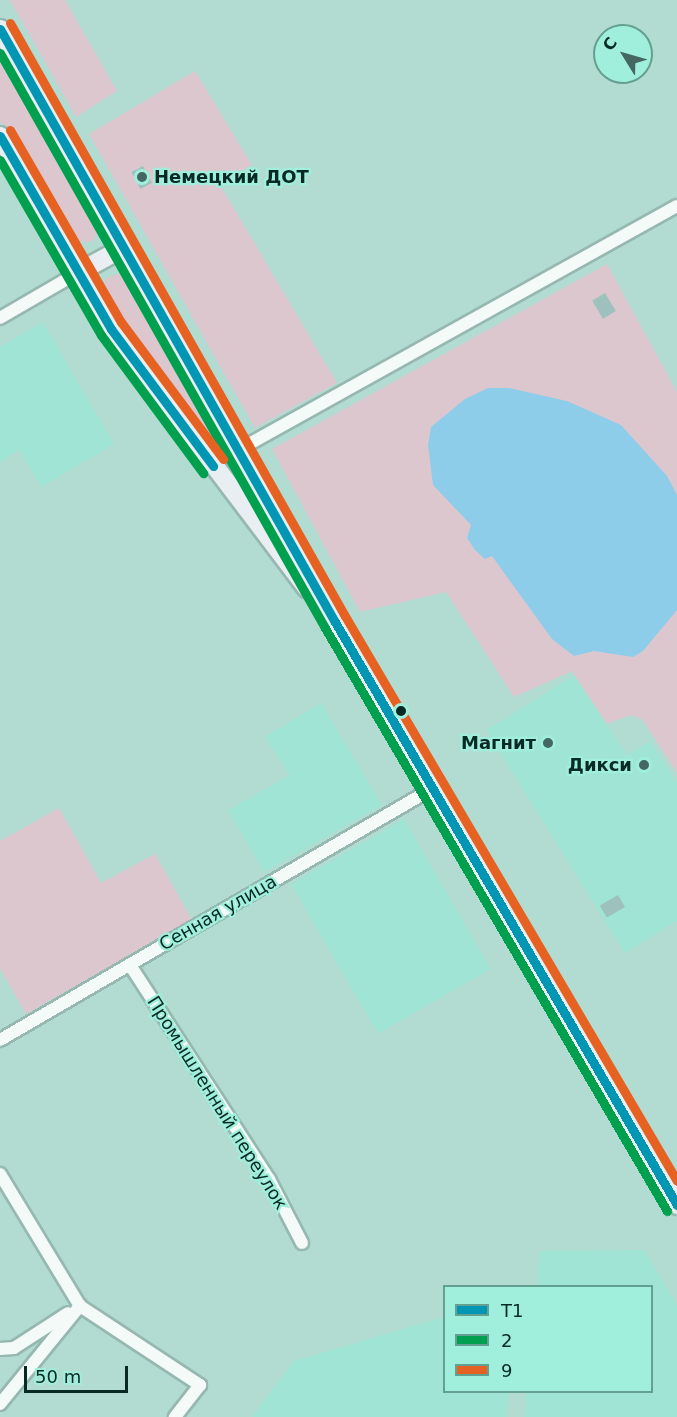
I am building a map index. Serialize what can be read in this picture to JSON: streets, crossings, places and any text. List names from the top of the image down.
{
  "streets": {
    "street": ["Сенная улица", "Промышленный переулок"]
  },
  "crossings": [
    ["Сенная улица", "Промышленный переулок"]
  ],
  "places": ["Немецкий ДОТ", "Магнит", "Дикси"],
  "lines": ["transit line 9", "transit line Т1", "transit line 2"],
  "legend": ["Т1", "2", "9"],
  "scale_bar": "50 m",
  "north": "top left"
}
